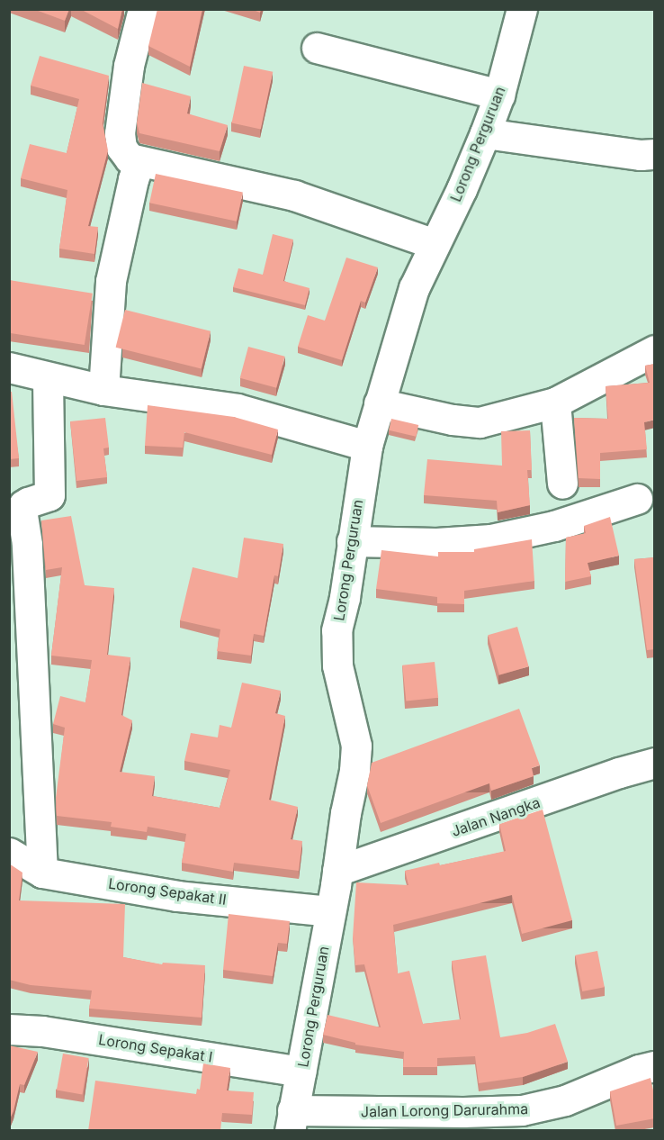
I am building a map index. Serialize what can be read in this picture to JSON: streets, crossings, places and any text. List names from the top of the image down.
{
  "streets": {
    "street": [
      "Lorong Perguruan",
      "Jalan Nangka",
      "Lorong Sepakat II",
      "Lorong Sepakat I",
      "Jalan Lorong Darurahma"
    ]
  },
  "crossings": [
    ["Lorong Perguruan", "Jalan Nangka"],
    ["Lorong Perguruan", "Lorong Sepakat II"],
    ["Lorong Perguruan", "Lorong Sepakat I"],
    ["Lorong Perguruan", "Jalan Lorong Darurahma"]
  ]
}
